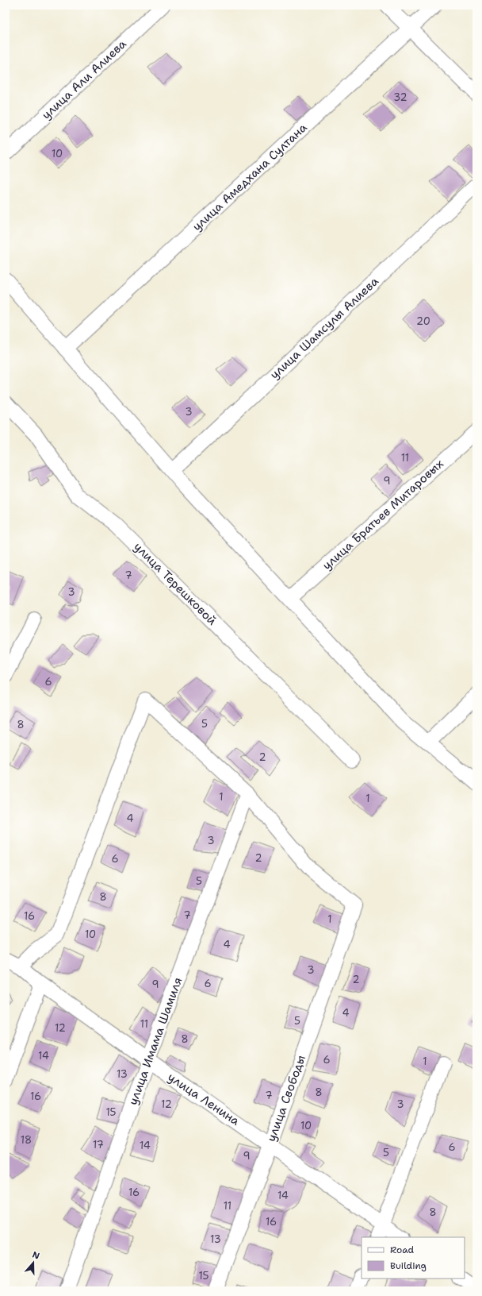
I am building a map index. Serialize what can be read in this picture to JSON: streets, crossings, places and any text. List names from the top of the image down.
{
  "streets": {
    "street": [
      "улица Али Алиева",
      "улица Амедхана Султана",
      "улица Шамсулы Алиева",
      "улица Братьев Митаровых",
      "улица Терешковой",
      "улица Имама Шамиля",
      "улица Свободы",
      "улица Ленина"
    ]
  },
  "crossings": [
    ["улица Имама Шамиля", "улица Свободы"],
    ["улица Имама Шамиля", "улица Ленина"],
    ["улица Свободы", "улица Ленина"]
  ],
  "house_numbers": [
    "32",
    "10",
    "20",
    "3",
    "11",
    "9",
    "7",
    "3",
    "6",
    "5",
    "8",
    "2",
    "1",
    "1",
    "4",
    "3",
    "2",
    "6",
    "5",
    "8",
    "7",
    "16",
    "1",
    "10",
    "4",
    "3",
    "2",
    "6",
    "9",
    "4",
    "5",
    "11",
    "12",
    "8",
    "14",
    "6",
    "1",
    "13",
    "8",
    "7",
    "16",
    "12",
    "3",
    "15",
    "10",
    "18",
    "17",
    "14",
    "6",
    "5",
    "9",
    "16",
    "14",
    "11",
    "8",
    "16",
    "13",
    "15"
  ],
  "legend": ["Road", "Building"],
  "north": "top"
}
